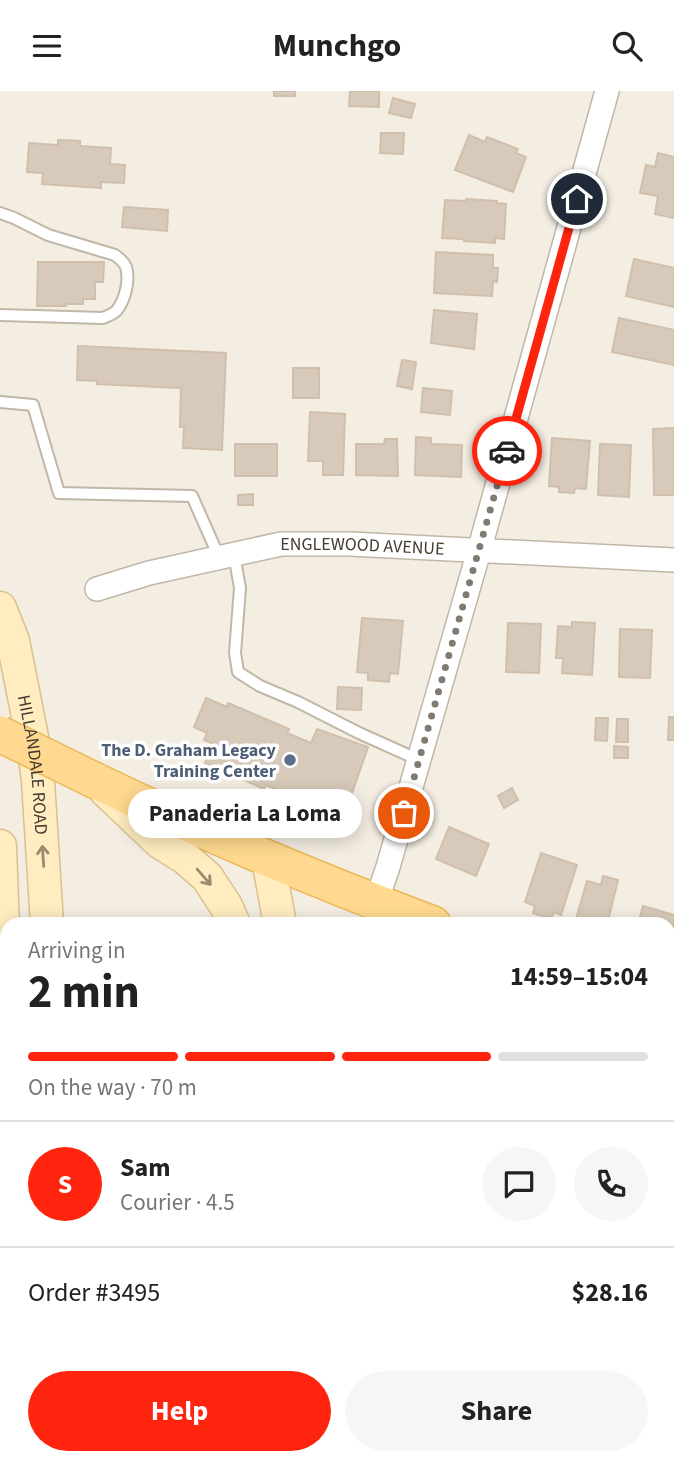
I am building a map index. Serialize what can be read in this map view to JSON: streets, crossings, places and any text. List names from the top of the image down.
{
  "streets": {
    "main road": ["HILLANDALE ROAD"],
    "street": ["ENGLEWOOD AVENUE"]
  },
  "places": ["The D. Graham Legacy Training Center", "Panaderia La Loma"],
  "page": {
    "header": "Munchgo",
    "bubble": "Panaderia La Loma",
    "heading": ["2 min", "Arriving in", "14:59–15:04"],
    "panel": [
      "Sam",
      "Courier · 4.5",
      "Order #3495",
      "$28.16"
    ],
    "bar": "On the way · 70 m",
    "round": "S",
    "buttons": ["Help", "Share"]
  }
}
